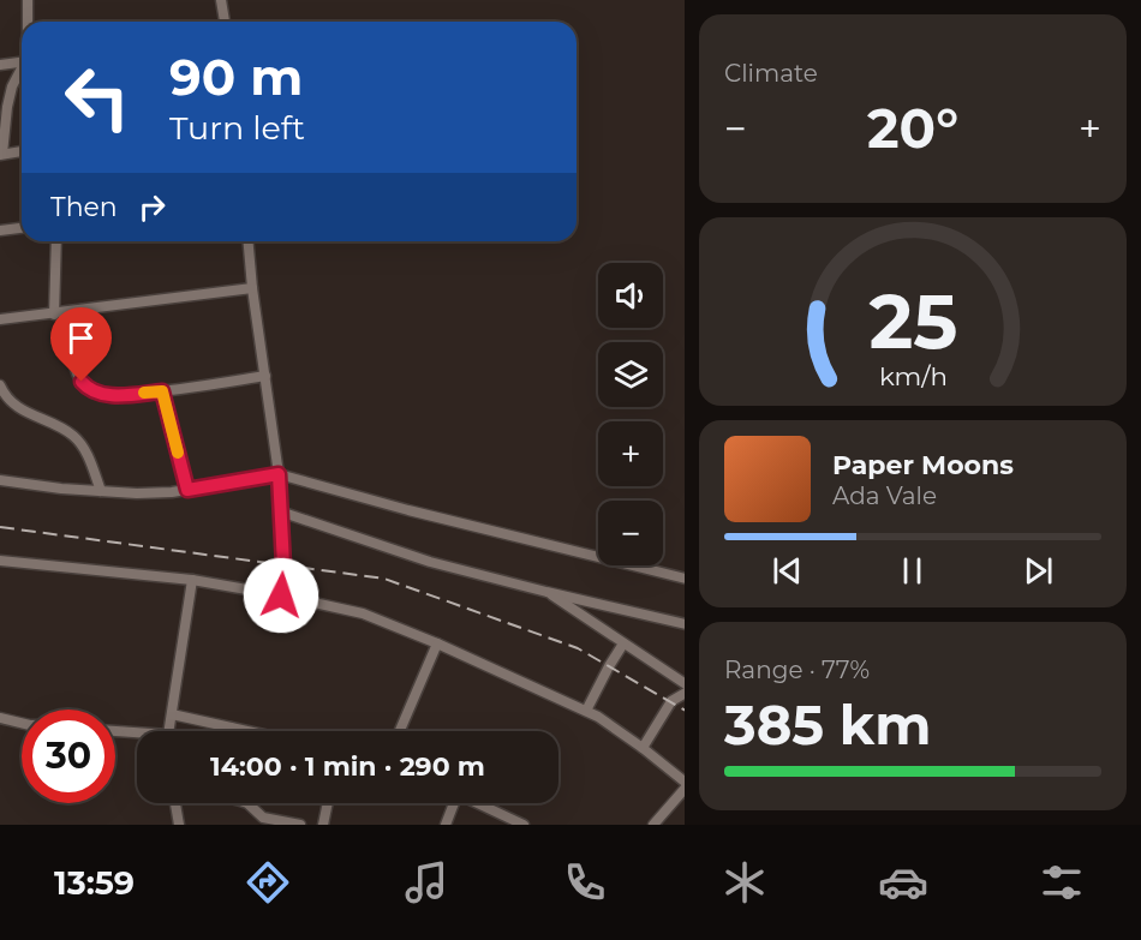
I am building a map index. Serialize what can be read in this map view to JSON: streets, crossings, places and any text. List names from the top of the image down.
{
  "page": {
    "tile": [
      "Climate",
      ["Range · 77%", "385 km"]
    ],
    "turn": ["90 m", "Turn left"],
    "heat": ["−", "20°", "+"],
    "then": "Then",
    "map_buttons": ["+", "−"],
    "song": ["Paper Moons", "Ada Vale"],
    "limit": "30",
    "trip": "14:00 · 1 min · 290 m",
    "tabs": "13:59",
    "gauge": ["25", "km/h"]
  }
}
